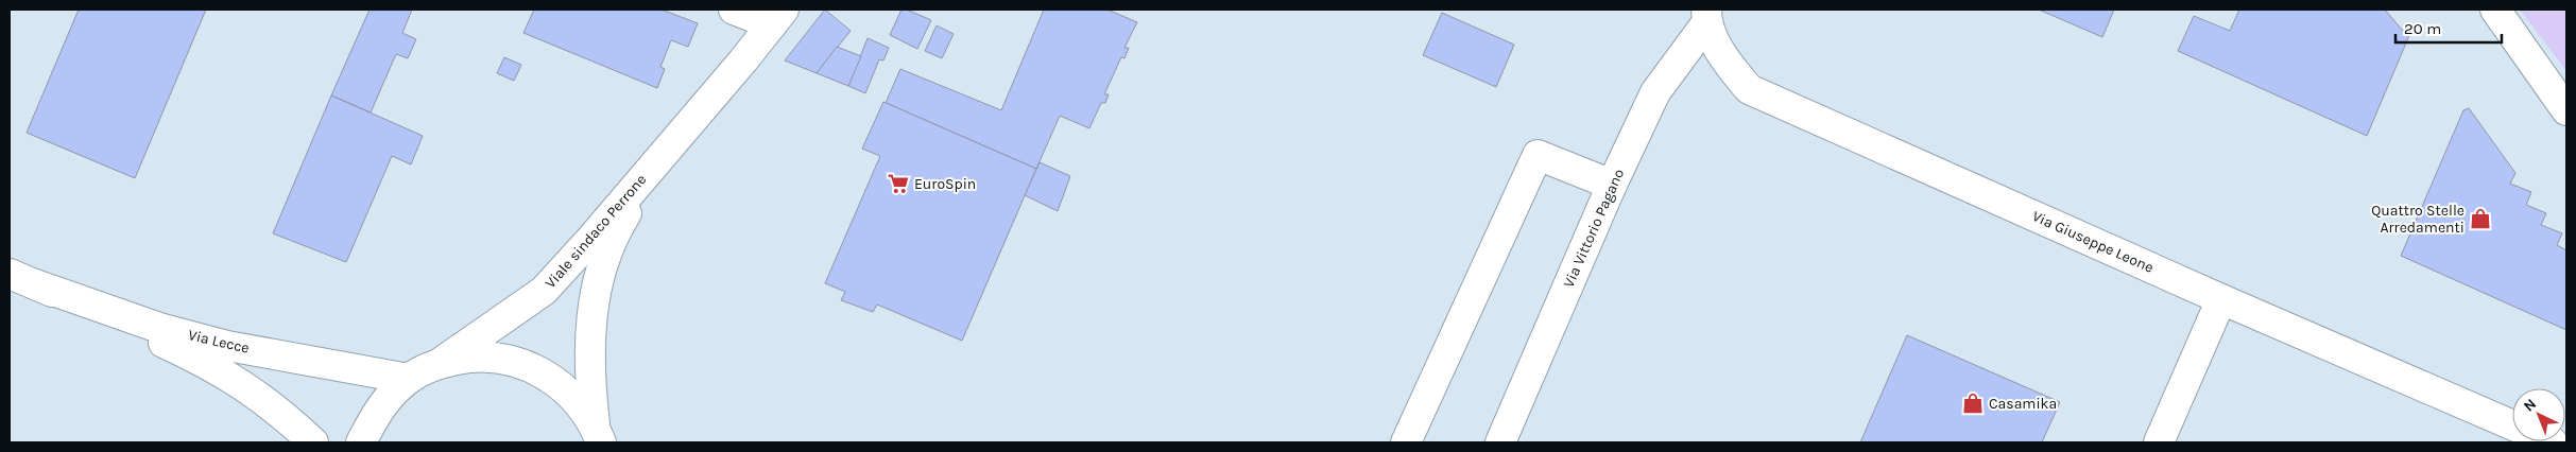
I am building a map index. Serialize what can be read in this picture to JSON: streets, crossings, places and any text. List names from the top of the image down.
{
  "streets": {
    "street": [
      "Via Vittorio Pagano",
      "Viale sindaco Perrone",
      "Via Giuseppe Leone",
      "Via Lecce"
    ]
  },
  "crossings": [
    ["Via Vittorio Pagano", "Via Giuseppe Leone"]
  ],
  "places": {
    "supermarket": ["EuroSpin"],
    "shop": ["Quattro Stelle Arredamenti", "Casamika"]
  },
  "scale_bar": "20 m",
  "north": "top left"
}
